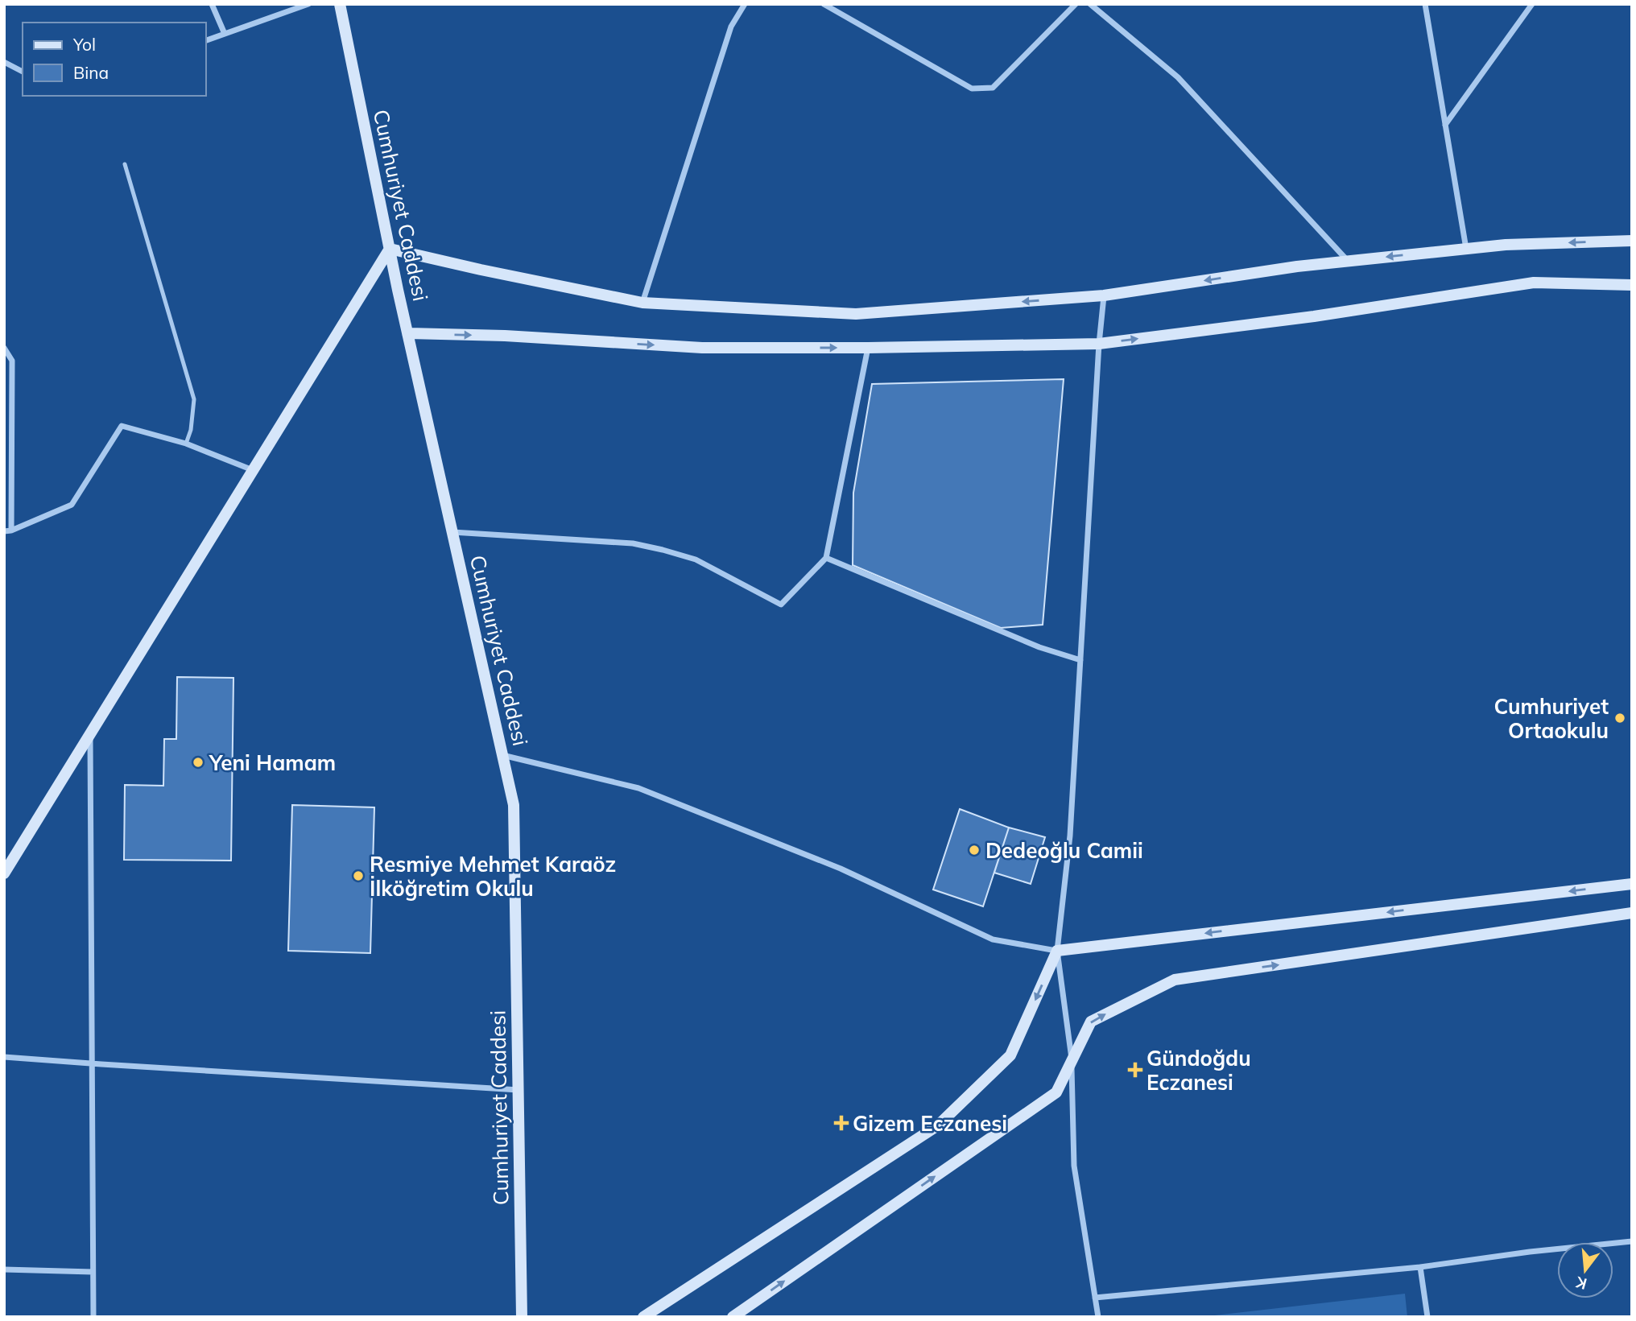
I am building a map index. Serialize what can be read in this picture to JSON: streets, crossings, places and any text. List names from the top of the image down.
{
  "streets": {
    "street": ["Cumhuriyet Caddesi"]
  },
  "places": {
    "other": [
      "Cumhuriyet Ortaokulu",
      "Yeni Hamam",
      "Dedeoğlu Camii",
      "Resmiye Mehmet Karaöz İlköğretim Okulu"
    ],
    "health": ["Gündoğdu Eczanesi", "Gizem Eczanesi"]
  },
  "legend": ["Yol", "Bina"],
  "north": "bottom"
}
